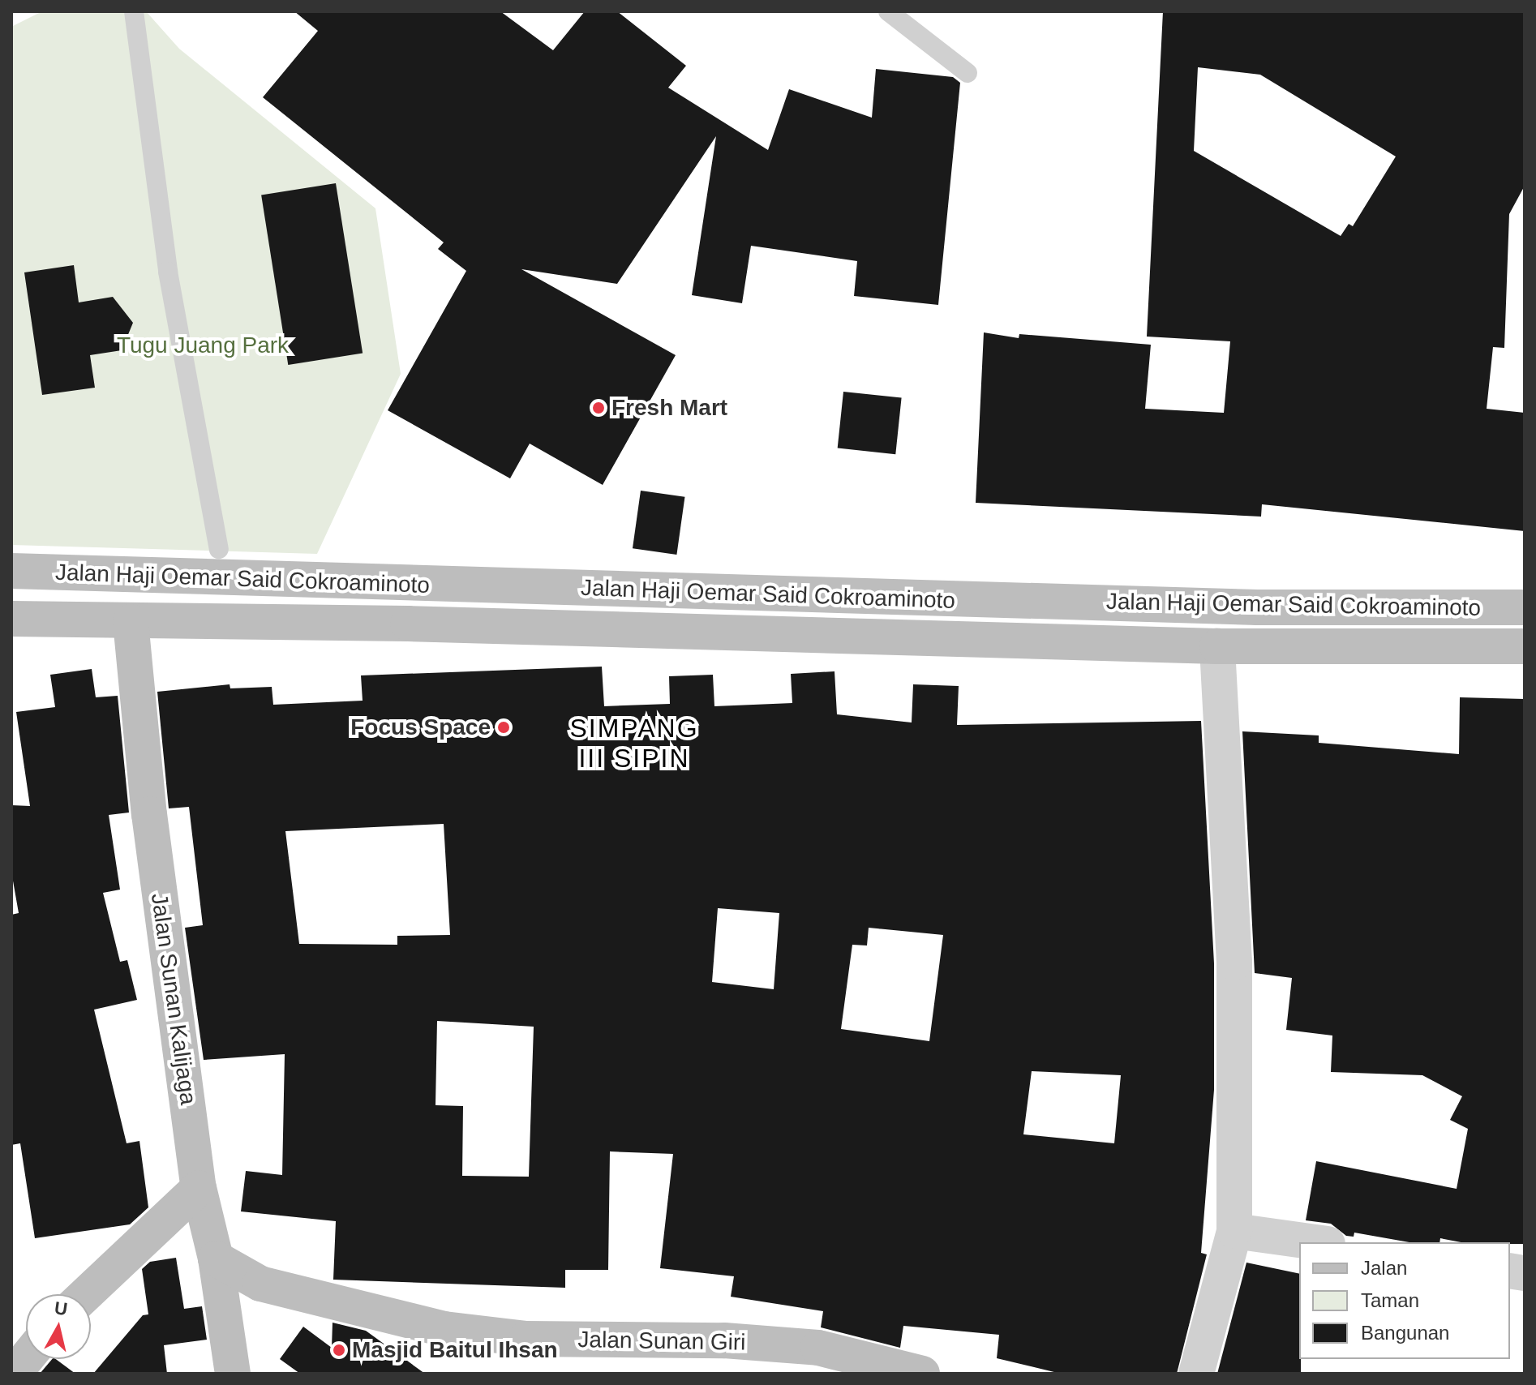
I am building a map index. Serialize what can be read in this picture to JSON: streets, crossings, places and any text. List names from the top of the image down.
{
  "streets": {
    "main road": ["Jalan Haji Oemar Said Cokroaminoto", "Jalan Sunan Kalijaga", "Jalan Sunan Giri"]
  },
  "crossings": [
    ["Jalan Haji Oemar Said Cokroaminoto", "Jalan Sunan Kalijaga"],
    ["Jalan Sunan Kalijaga", "Jalan Sunan Giri"]
  ],
  "districts": ["SIMPANG III SIPIN"],
  "parks": ["Tugu Juang Park"],
  "places": ["Fresh Mart", "Focus Space", "Masjid Baitul Ihsan"],
  "legend": ["Jalan", "Taman", "Bangunan"],
  "north": "top"
}
